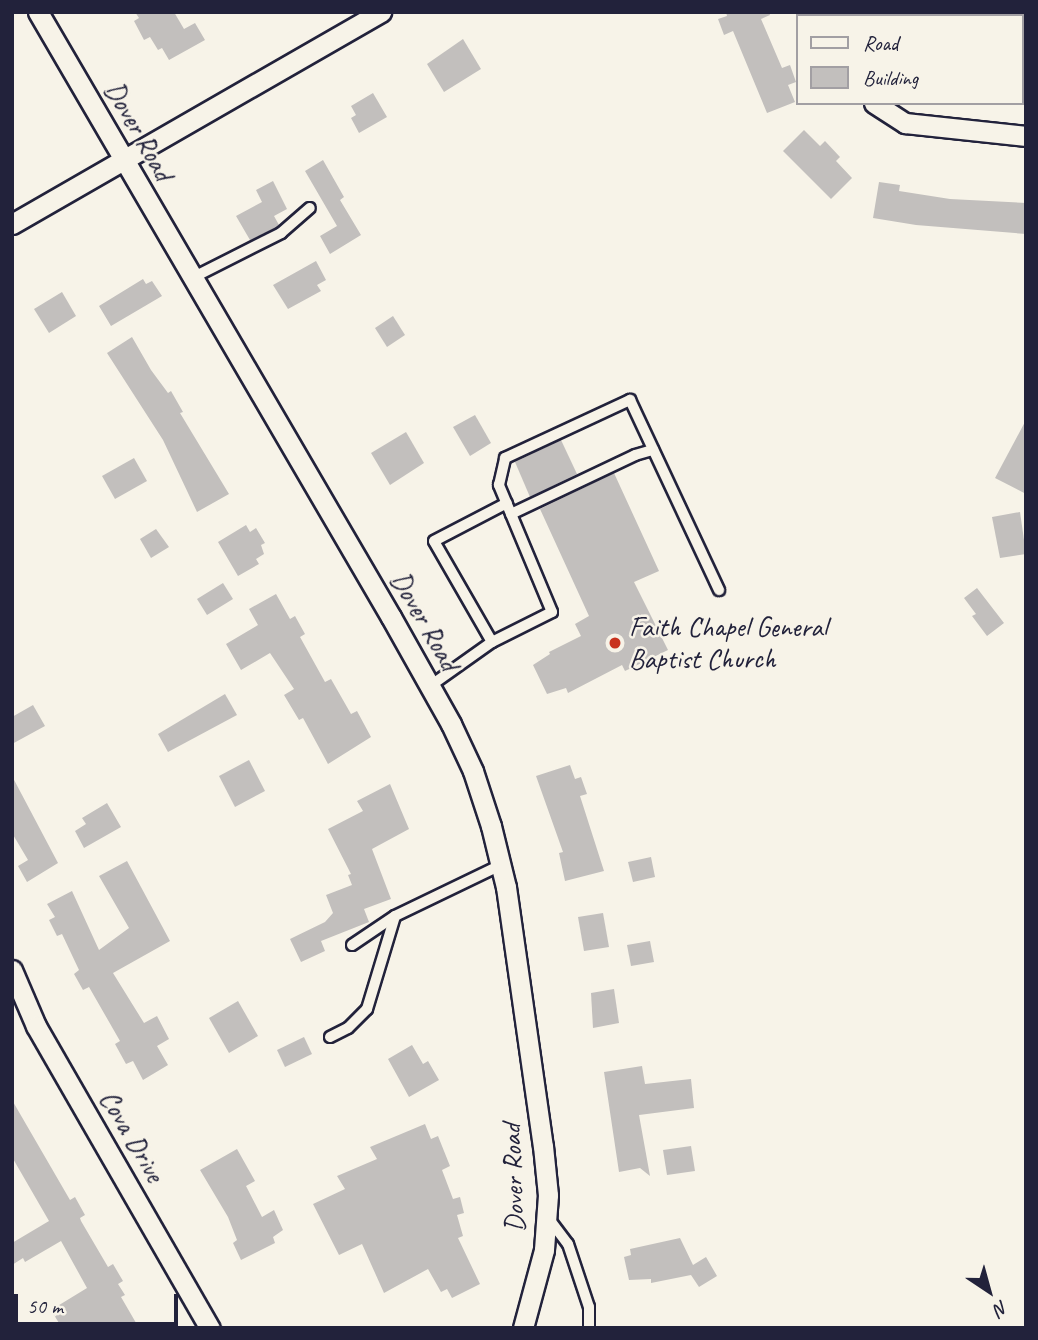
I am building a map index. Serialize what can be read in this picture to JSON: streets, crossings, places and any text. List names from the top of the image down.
{
  "streets": {
    "street": ["Dover Road", "Cova Drive"]
  },
  "places": ["Faith Chapel General Baptist Church"],
  "legend": ["Road", "Building"],
  "scale_bar": "50 m",
  "north": "bottom right"
}
